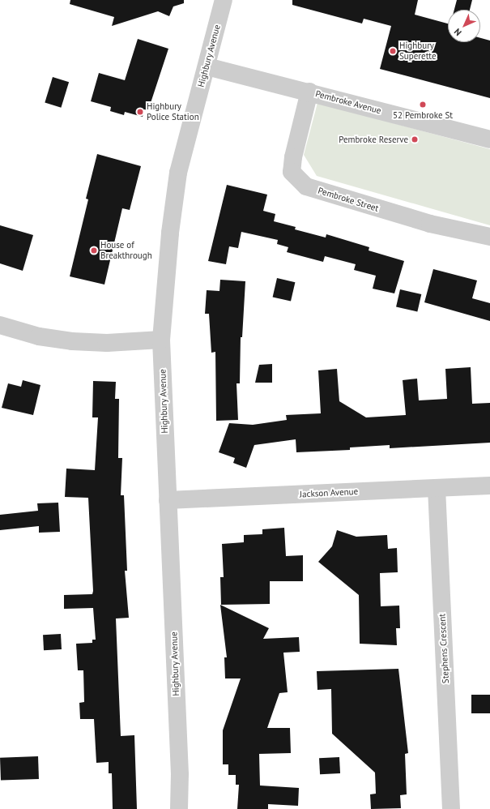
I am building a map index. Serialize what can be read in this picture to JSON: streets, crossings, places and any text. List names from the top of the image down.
{
  "streets": {
    "street": [
      "Highbury Avenue",
      "Pembroke Avenue",
      "Pembroke Street",
      "Jackson Avenue",
      "Stephens Crescent"
    ]
  },
  "crossings": [
    ["Highbury Avenue", "Pembroke Avenue"],
    ["Highbury Avenue", "Jackson Avenue"],
    ["Pembroke Avenue", "Pembroke Street"],
    ["Jackson Avenue", "Stephens Crescent"]
  ],
  "places": [
    "Highbury Superette",
    "52 Pembroke St",
    "Highbury Police Station",
    "Pembroke Reserve",
    "House of Breakthrough"
  ],
  "north": "bottom left"
}
